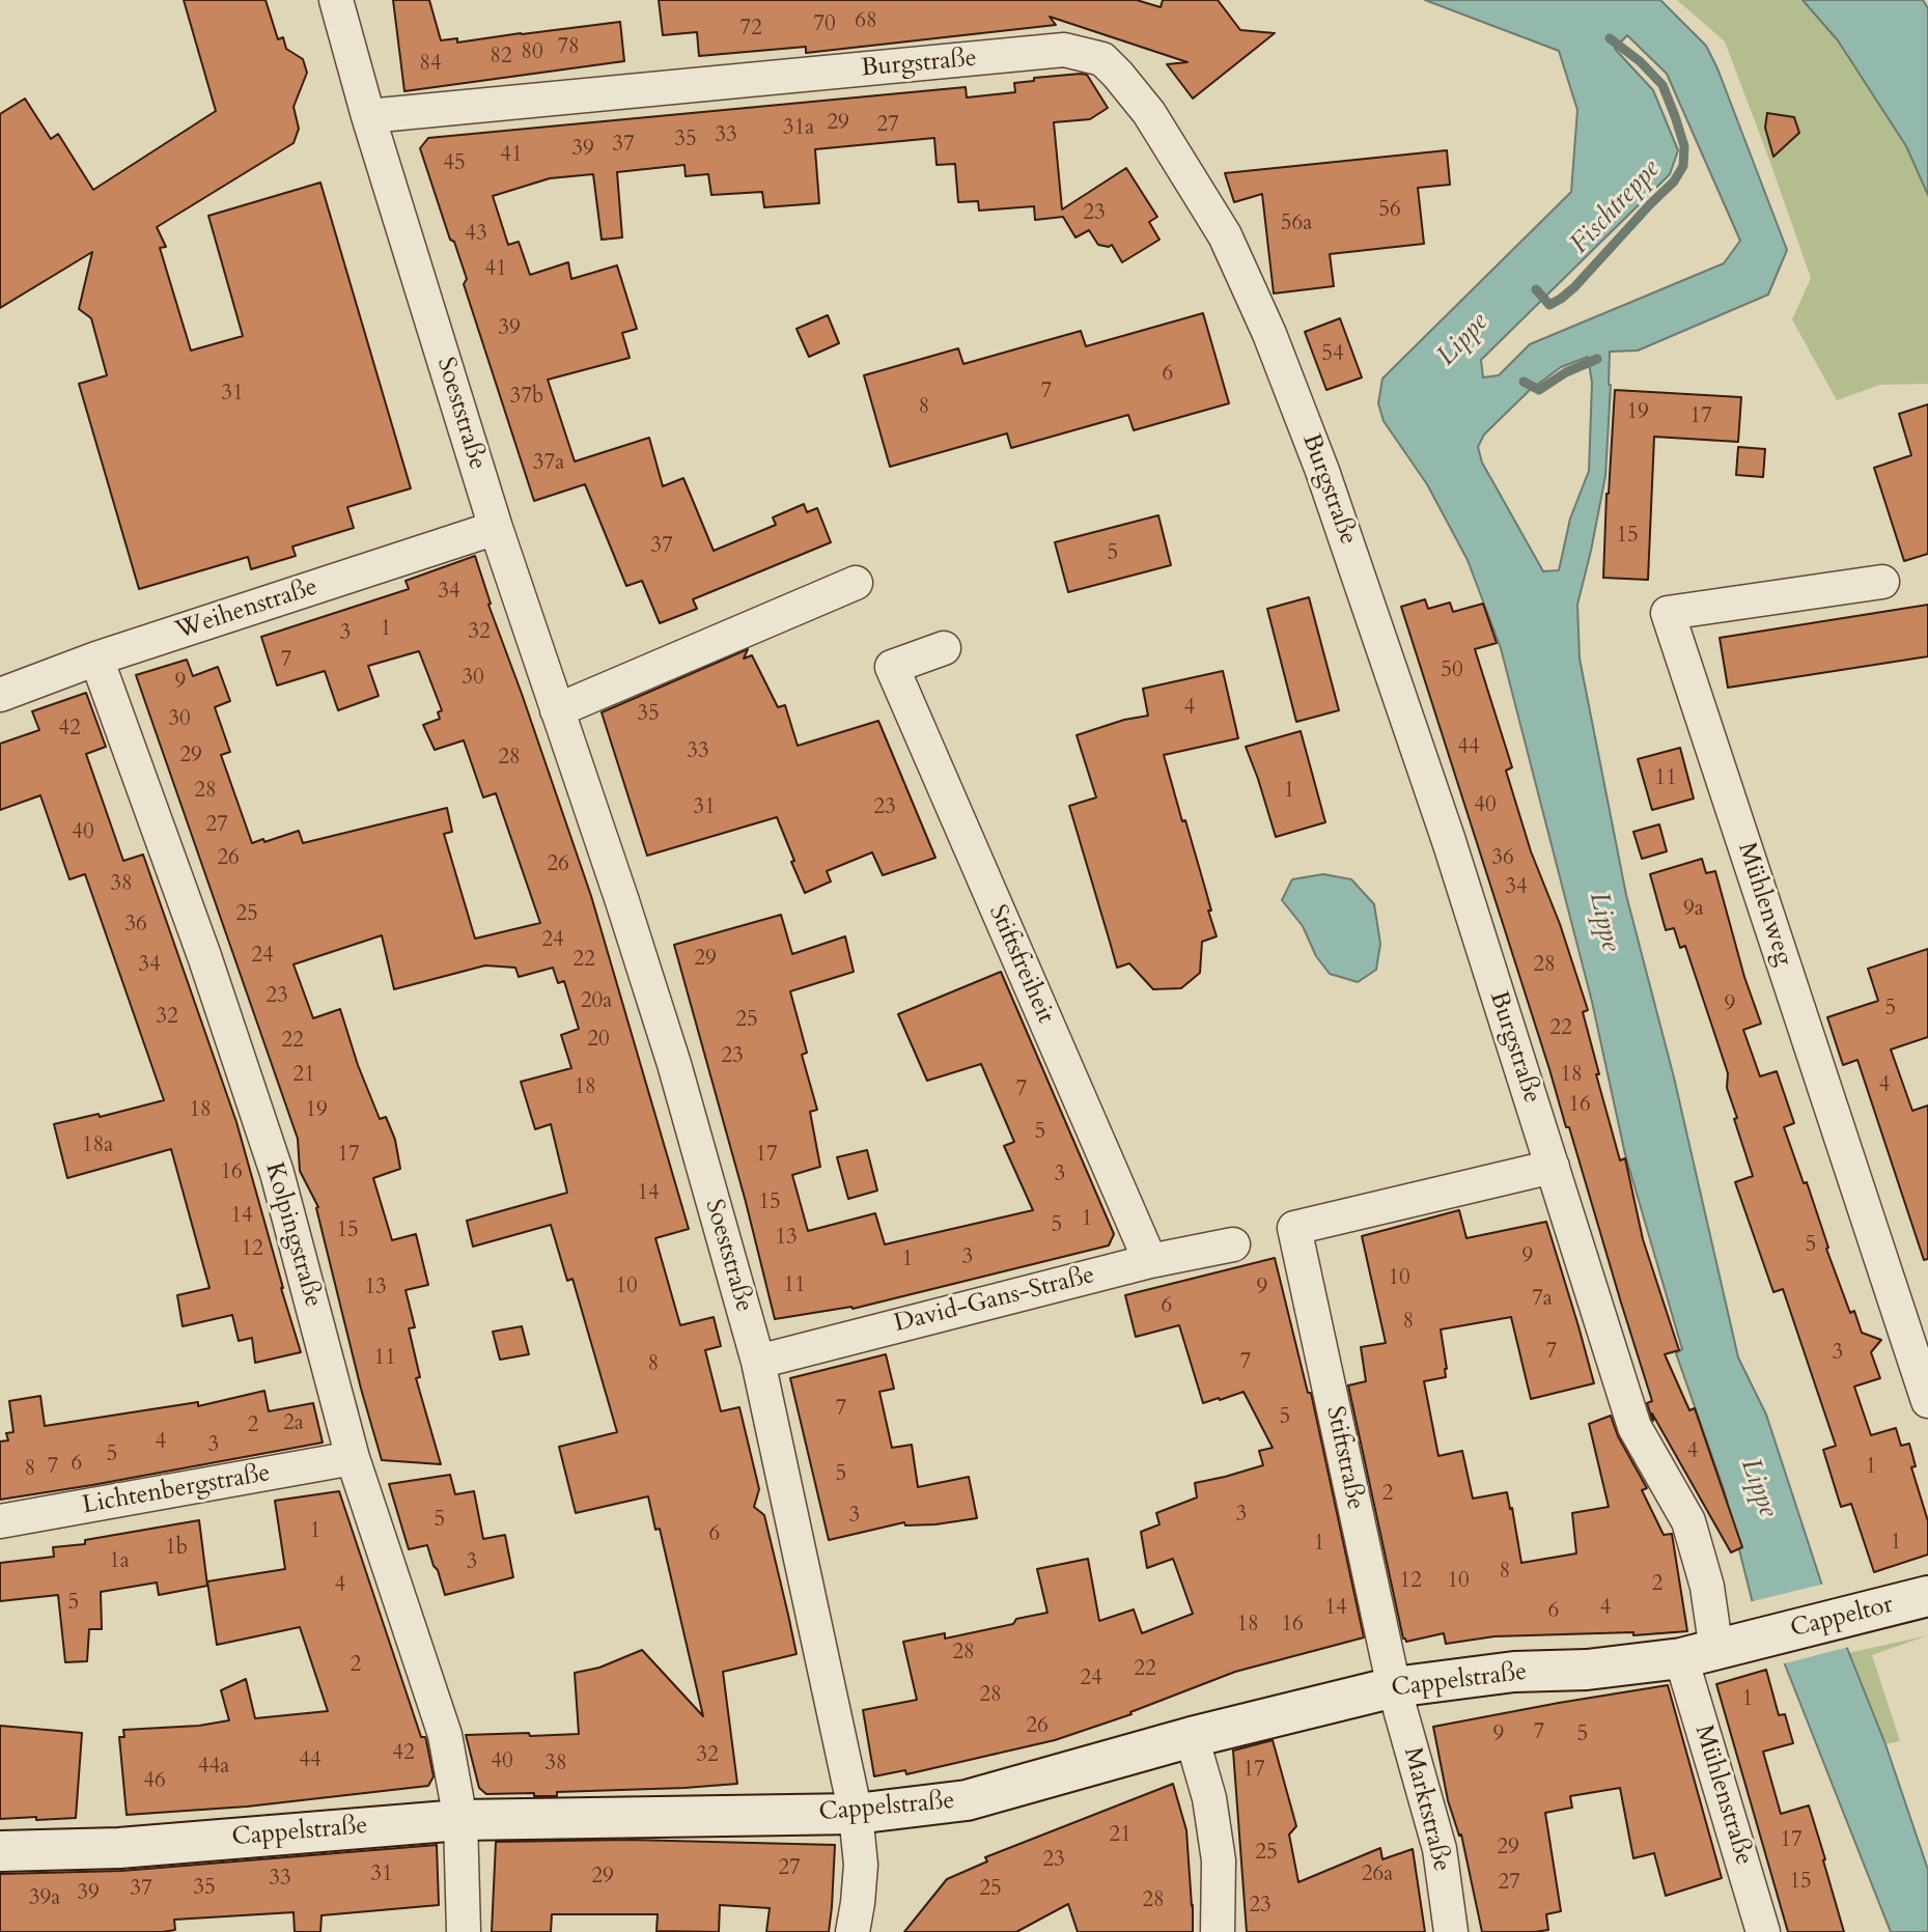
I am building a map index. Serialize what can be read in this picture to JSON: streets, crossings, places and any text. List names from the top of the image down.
{
  "streets": {
    "street": [
      "Burgstraße",
      "Soeststraße",
      "Weihenstraße",
      "Mühlenweg",
      "Stiftsfreiheit",
      "Kolpingstraße",
      "David-Gans-Straße",
      "Stiftstraße",
      "Lichtenbergstraße",
      "Cappeltor",
      "Cappelstraße",
      "Mühlenstraße",
      "Marktstraße"
    ]
  },
  "crossings": [
    ["Burgstraße", "Soeststraße"],
    ["Burgstraße", "Stiftstraße"],
    ["Burgstraße", "Cappelstraße"],
    ["Burgstraße", "Mühlenstraße"],
    ["Soeststraße", "Weihenstraße"],
    ["Soeststraße", "David-Gans-Straße"],
    ["Soeststraße", "Cappelstraße"],
    ["Weihenstraße", "Kolpingstraße"],
    ["Stiftsfreiheit", "David-Gans-Straße"],
    ["Kolpingstraße", "Lichtenbergstraße"],
    ["Kolpingstraße", "Cappelstraße"],
    ["Stiftstraße", "Cappelstraße"],
    ["Stiftstraße", "Marktstraße"],
    ["Cappeltor", "Cappelstraße"],
    ["Cappelstraße", "Mühlenstraße"],
    ["Cappelstraße", "Marktstraße"]
  ],
  "water": ["Fischtreppe", "Lippe"],
  "house_numbers": [
    "68",
    "70",
    "72",
    "78",
    "80",
    "82",
    "84",
    "29",
    "27",
    "31a",
    "33",
    "35",
    "37",
    "39",
    "41",
    "45",
    "56",
    "23",
    "56a",
    "43",
    "41",
    "39",
    "54",
    "6",
    "7",
    "31",
    "37b",
    "8",
    "19",
    "17",
    "37a",
    "15",
    "37",
    "5",
    "34",
    "1",
    "32",
    "3",
    "7",
    "50",
    "30",
    "9",
    "4",
    "35",
    "30",
    "42",
    "44",
    "33",
    "29",
    "28",
    "11",
    "28",
    "1",
    "40",
    "31",
    "23",
    "27",
    "40",
    "26",
    "36",
    "26",
    "38",
    "34",
    "9a",
    "25",
    "36",
    "24",
    "24",
    "29",
    "22",
    "34",
    "28",
    "23",
    "20a",
    "9",
    "5",
    "32",
    "25",
    "22",
    "20",
    "22",
    "23",
    "21",
    "18",
    "4",
    "18",
    "7",
    "16",
    "18",
    "19",
    "5",
    "18a",
    "17",
    "17",
    "16",
    "3",
    "14",
    "15",
    "14",
    "1",
    "5",
    "15",
    "13",
    "5",
    "12",
    "9",
    "3",
    "1",
    "10",
    "11",
    "10",
    "13",
    "9",
    "7a",
    "6",
    "8",
    "7",
    "3",
    "11",
    "7",
    "8",
    "7",
    "5",
    "2a",
    "2",
    "4",
    "3",
    "4",
    "5",
    "6",
    "7",
    "1",
    "8",
    "5",
    "2",
    "3",
    "3",
    "5",
    "1",
    "6",
    "1",
    "1",
    "1b",
    "1a",
    "3",
    "8",
    "12",
    "10",
    "2",
    "4",
    "5",
    "14",
    "4",
    "6",
    "18",
    "16",
    "28",
    "2",
    "22",
    "24",
    "28",
    "1",
    "26",
    "7",
    "9",
    "5",
    "42",
    "32",
    "44",
    "40",
    "38",
    "44a",
    "17",
    "46",
    "21",
    "17",
    "29",
    "25",
    "23",
    "27",
    "31",
    "26a",
    "29",
    "33",
    "15",
    "27",
    "35",
    "37",
    "25",
    "39",
    "39a",
    "28",
    "23"
  ]
}
